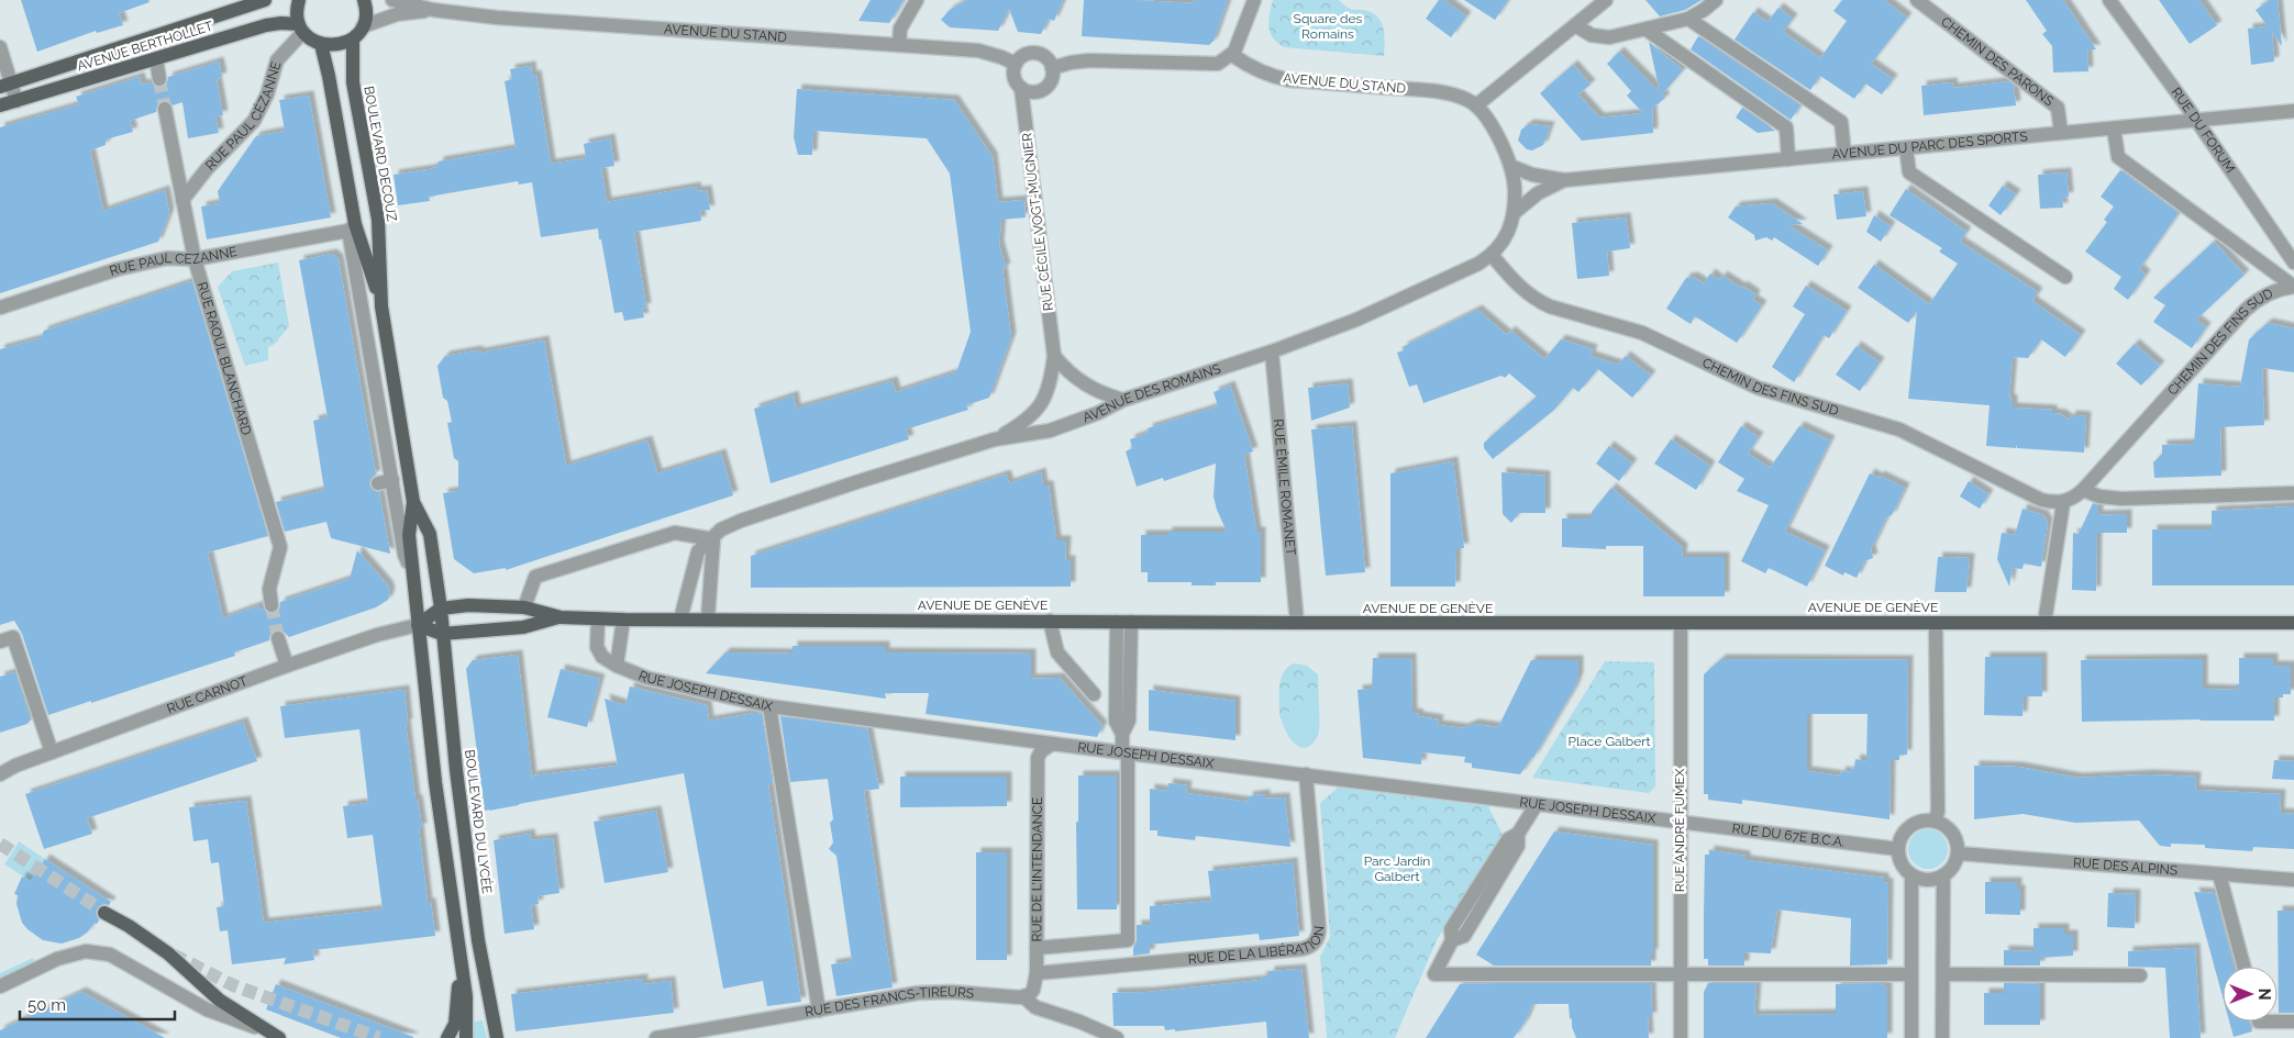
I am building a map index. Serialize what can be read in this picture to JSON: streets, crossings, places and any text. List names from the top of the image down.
{
  "streets": {
    "main road": [
      "AVENUE BERTHOLLET",
      "BOULEVARD DECOUZ",
      "AVENUE DE GENÈVE",
      "BOULEVARD DU LYCÉE"
    ],
    "street": [
      "AVENUE DU STAND",
      "CHEMIN DES PARONS",
      "RUE PAUL CÉZANNE",
      "RUE DU FORUM",
      "AVENUE DU PARC DES SPORTS",
      "RUE CÉCILE VOGT-MUGNIER",
      "RUE PAUL CEZANNE",
      "CHEMIN DES FINS SUD",
      "RUE RAOUL BLANCHARD",
      "AVENUE DES ROMAINS",
      "RUE ÉMILE ROMANET",
      "RUE JOSEPH DESSAIX",
      "RUE CARNOT",
      "RUE ANDRÉ FUMEX",
      "RUE DU 67E B.C.A.",
      "RUE DES ALPINS",
      "RUE DE L'INTENDANCE",
      "RUE DE LA LIBÉRATION",
      "RUE DES FRANCS-TIREURS"
    ]
  },
  "crossings": [
    ["AVENUE DU STAND", "RUE CÉCILE VOGT-MUGNIER"],
    ["AVENUE BERTHOLLET", "RUE PAUL CÉZANNE"],
    ["CHEMIN DES PARONS", "AVENUE DU PARC DES SPORTS"],
    ["RUE PAUL CÉZANNE", "RUE RAOUL BLANCHARD"],
    ["RUE DU FORUM", "AVENUE DU PARC DES SPORTS"],
    ["AVENUE DU PARC DES SPORTS", "AVENUE DES ROMAINS"],
    ["BOULEVARD DECOUZ", "RUE PAUL CEZANNE"],
    ["BOULEVARD DECOUZ", "AVENUE DE GENÈVE"],
    ["BOULEVARD DECOUZ", "RUE CARNOT"],
    ["BOULEVARD DECOUZ", "BOULEVARD DU LYCÉE"],
    ["RUE CÉCILE VOGT-MUGNIER", "AVENUE DES ROMAINS"],
    ["RUE PAUL CEZANNE", "RUE RAOUL BLANCHARD"],
    ["CHEMIN DES FINS SUD", "AVENUE DES ROMAINS"],
    ["AVENUE DES ROMAINS", "RUE ÉMILE ROMANET"],
    ["AVENUE DES ROMAINS", "AVENUE DE GENÈVE"],
    ["RUE ÉMILE ROMANET", "AVENUE DE GENÈVE"],
    ["AVENUE DE GENÈVE", "RUE JOSEPH DESSAIX"],
    ["AVENUE DE GENÈVE", "RUE CARNOT"],
    ["AVENUE DE GENÈVE", "BOULEVARD DU LYCÉE"],
    ["AVENUE DE GENÈVE", "RUE ANDRÉ FUMEX"],
    ["RUE JOSEPH DESSAIX", "RUE ANDRÉ FUMEX"],
    ["RUE JOSEPH DESSAIX", "RUE DU 67E B.C.A."],
    ["RUE JOSEPH DESSAIX", "RUE DE L'INTENDANCE"],
    ["RUE JOSEPH DESSAIX", "RUE DE LA LIBÉRATION"],
    ["RUE ANDRÉ FUMEX", "RUE DU 67E B.C.A."],
    ["RUE DU 67E B.C.A.", "RUE DES ALPINS"],
    ["RUE DE L'INTENDANCE", "RUE DE LA LIBÉRATION"],
    ["RUE DE L'INTENDANCE", "RUE DES FRANCS-TIREURS"]
  ],
  "parks": ["Square des Romains", "Place Galbert", "Parc Jardin Galbert"],
  "scale_bar": "50 m",
  "north": "right"
}
